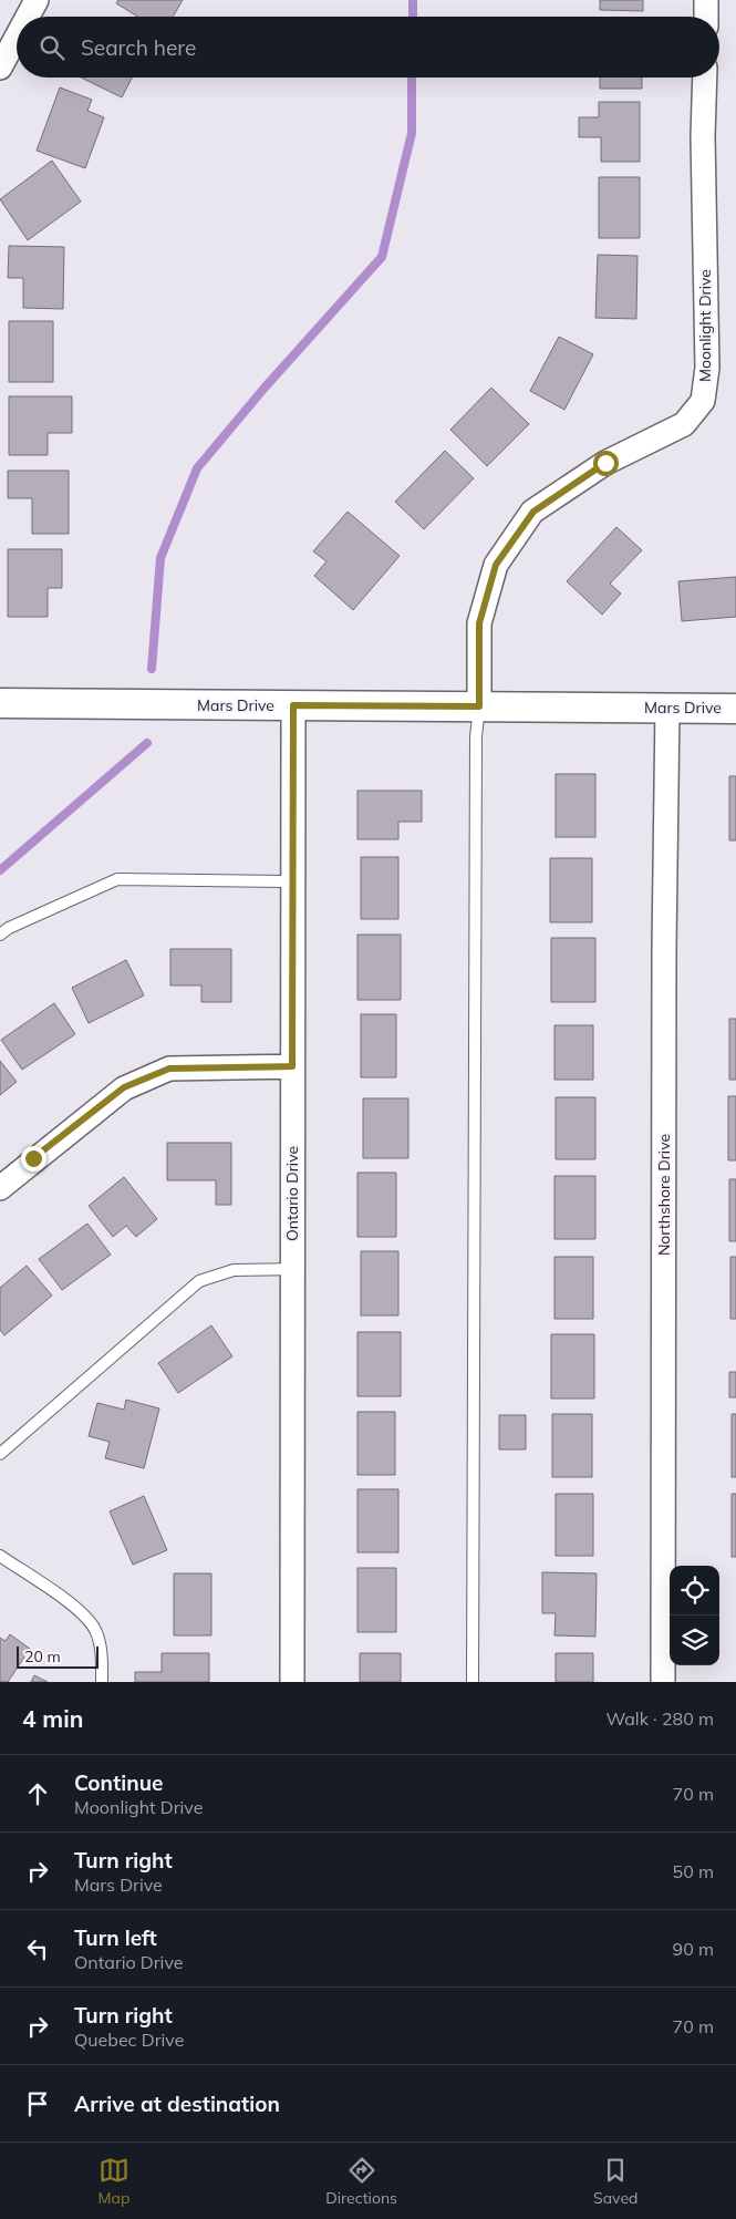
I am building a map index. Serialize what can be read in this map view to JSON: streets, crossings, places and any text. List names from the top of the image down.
{
  "streets": {
    "street": [
      "Moonlight Drive",
      "Mars Drive",
      "Ontario Drive",
      "Northshore Drive"
    ]
  },
  "crossings": [
    ["Moonlight Drive", "Mars Drive"],
    ["Mars Drive", "Ontario Drive"],
    ["Mars Drive", "Northshore Drive"]
  ],
  "scale_bar": "20 m",
  "page": {
    "search": "Search here",
    "scale": "20 m",
    "heading": ["4 min", "Walk · 280 m"],
    "list": [
      ["Continue", "Moonlight Drive", "70 m"],
      ["Turn right", "Mars Drive", "50 m"],
      ["Turn left", "Ontario Drive", "90 m"],
      ["Turn right", "Quebec Drive", "70 m"],
      "Arrive at destination"
    ],
    "nav": ["Map", "Directions", "Saved"]
  }
}
